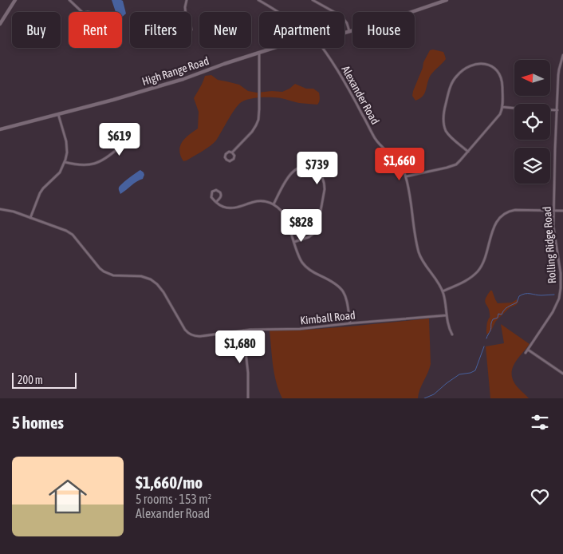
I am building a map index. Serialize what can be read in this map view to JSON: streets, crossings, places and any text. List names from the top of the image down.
{
  "streets": {
    "street": [
      "High Range Road",
      "Alexander Road",
      "Rolling Ridge Road",
      "Kimball Road"
    ]
  },
  "crossings": [
    ["Alexander Road", "Kimball Road"]
  ],
  "scale_bar": "200 m",
  "north": "left",
  "page": {
    "chip": [
      "Buy",
      "Rent",
      "Filters",
      "New",
      "Apartment",
      "House"
    ],
    "price": [
      "$619",
      "$1,660",
      "$739",
      "$828",
      "$1,680"
    ],
    "scale": "200 m",
    "heading": "5 homes",
    "list": [
      {
        "name": "$1,660/mo",
        "note": "5 rooms · 153 m² · Alexander Road"
      }
    ]
  }
}
